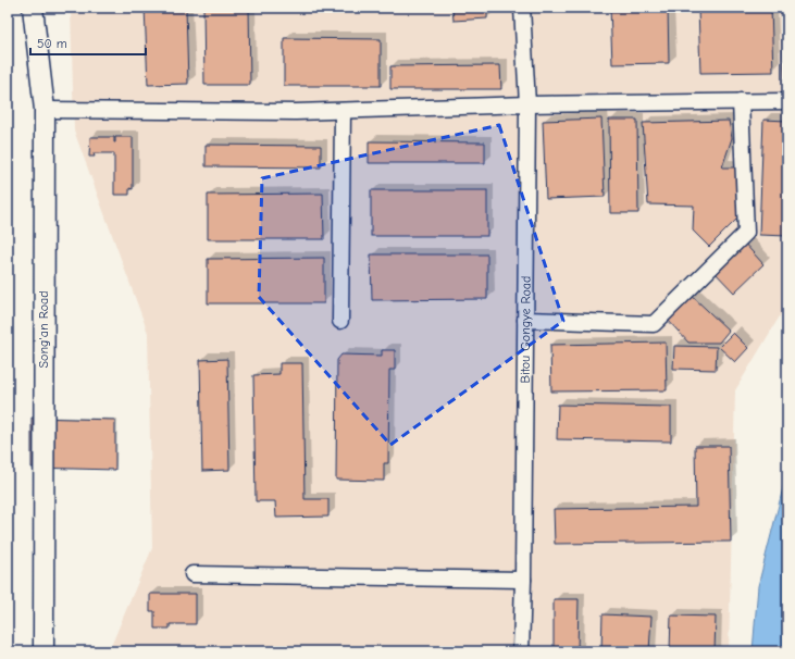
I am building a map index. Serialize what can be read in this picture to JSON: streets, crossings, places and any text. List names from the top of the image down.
{
  "streets": {
    "main road": ["Song'an Road"],
    "street": ["Bitou Gongye Road"]
  },
  "scale_bar": "50 m"
}
